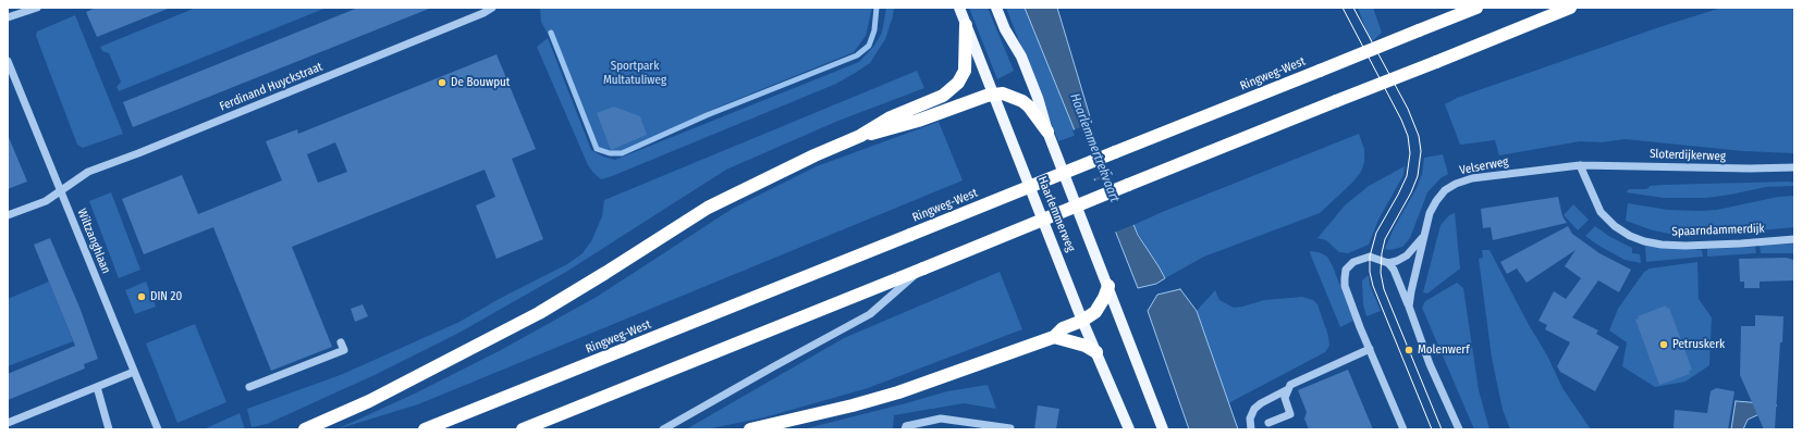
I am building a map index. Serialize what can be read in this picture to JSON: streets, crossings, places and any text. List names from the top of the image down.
{
  "streets": {
    "highway": ["Ringweg-West"],
    "main road": ["Haarlemmerweg"],
    "street": [
      "Ferdinand Huyckstraat",
      "Sloterdijkerweg",
      "Velserweg",
      "Spaarndammerdijk",
      "Wiltzanghlaan"
    ]
  },
  "crossings": [
    ["Ferdinand Huyckstraat", "Wiltzanghlaan"],
    ["Sloterdijkerweg", "Velserweg"],
    ["Sloterdijkerweg", "Spaarndammerdijk"],
    ["Velserweg", "Spaarndammerdijk"]
  ],
  "water": ["Haarlemmertrekvaart"],
  "parks": ["Sportpark Multatuliweg"],
  "places": [
    "De Bouwput",
    "DIN 20",
    "Petruskerk",
    "Molenwerf"
  ]
}
